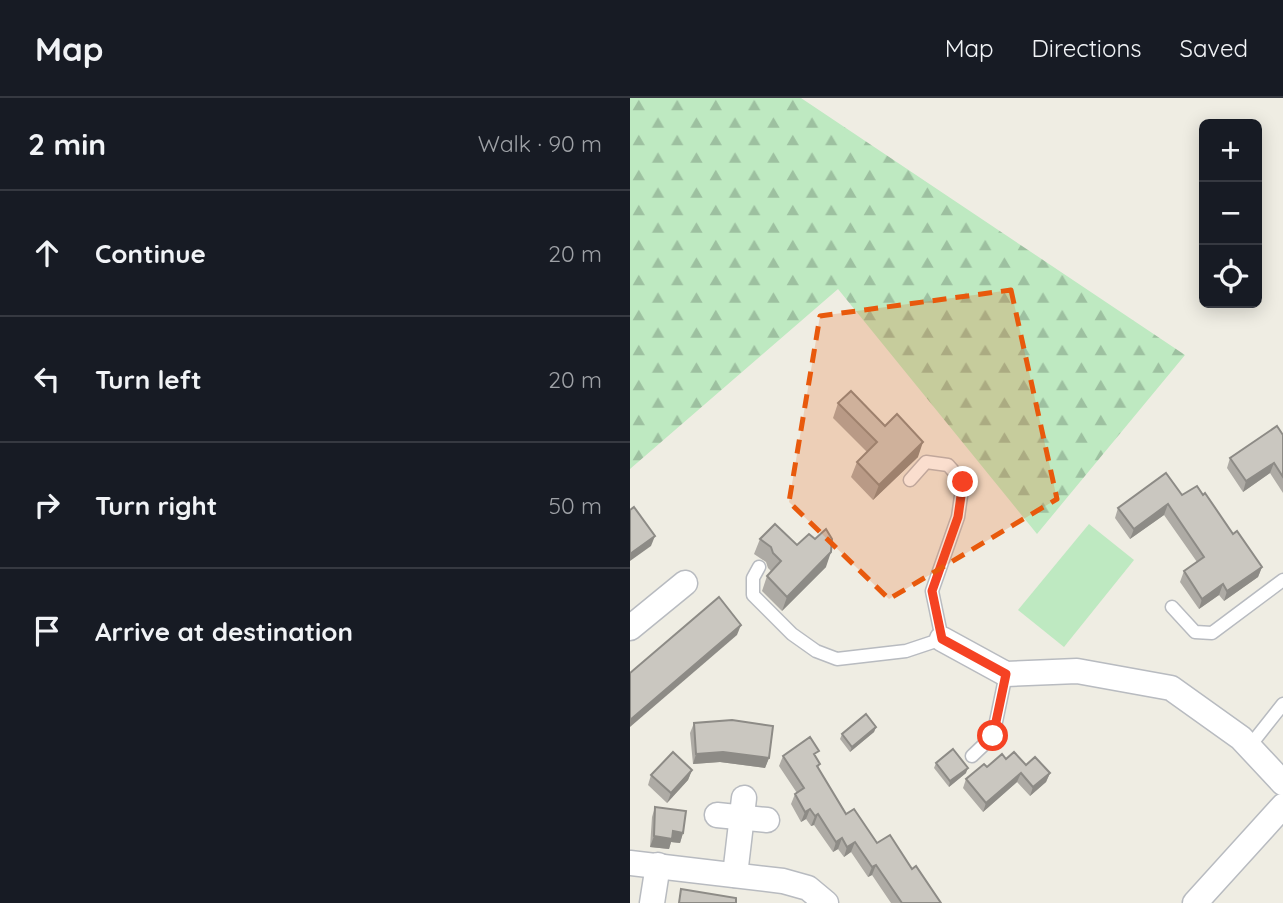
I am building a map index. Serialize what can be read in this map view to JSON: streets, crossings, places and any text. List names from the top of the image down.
{
  "page": {
    "header": "Map",
    "nav": ["Map", "Directions", "Saved"],
    "heading": ["2 min", "Walk · 90 m"],
    "map_buttons": ["+", "−"],
    "list": [
      ["Continue", "20 m"],
      ["Turn left", "20 m"],
      ["Turn right", "50 m"],
      "Arrive at destination"
    ]
  }
}
